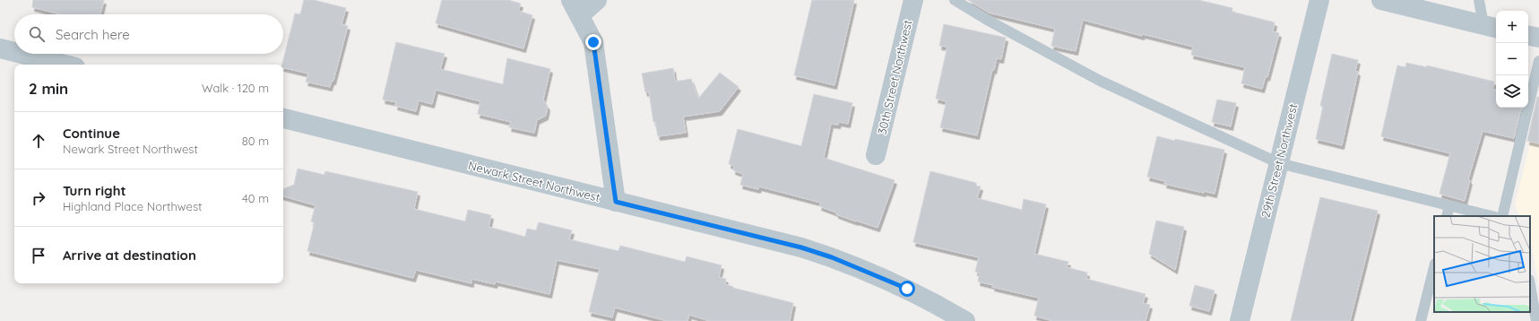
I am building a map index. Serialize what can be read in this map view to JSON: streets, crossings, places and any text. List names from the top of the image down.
{
  "streets": {
    "street": ["30th Street Northwest", "29th Street Northwest", "Newark Street Northwest"]
  },
  "page": {
    "map_buttons": ["+", "−"],
    "search": "Search here",
    "heading": ["2 min", "Walk · 120 m"],
    "list": [
      ["Continue", "Newark Street Northwest", "80 m"],
      ["Turn right", "Highland Place Northwest", "40 m"],
      "Arrive at destination"
    ]
  }
}
